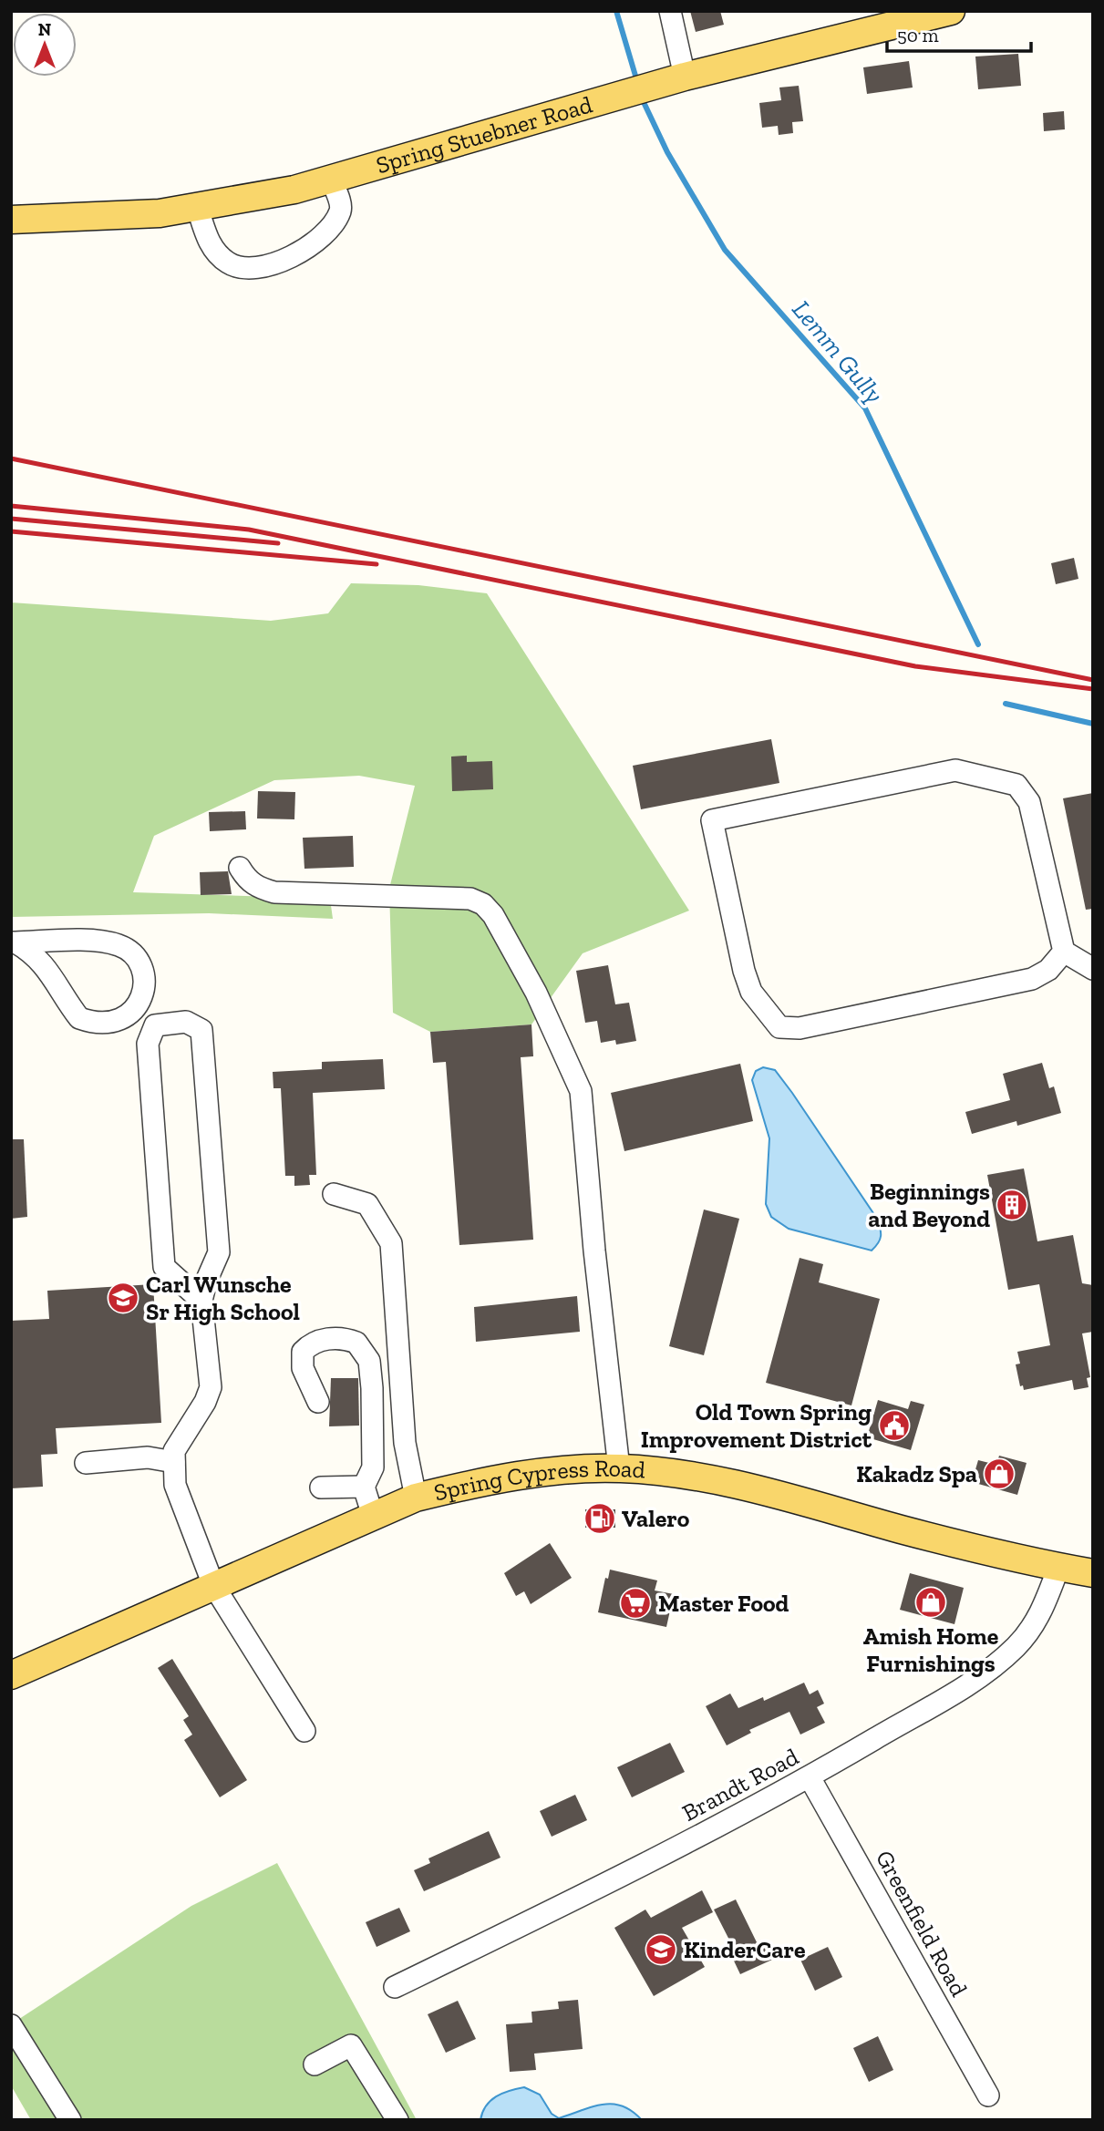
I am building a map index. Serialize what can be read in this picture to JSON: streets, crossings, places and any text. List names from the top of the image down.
{
  "streets": {
    "main road": ["Spring Stuebner Road", "Spring Cypress Road"],
    "street": ["Brandt Road", "Greenfield Road"]
  },
  "crossings": [
    ["Spring Cypress Road", "Brandt Road"],
    ["Brandt Road", "Greenfield Road"]
  ],
  "water": ["Lemm Gully"],
  "places": {
    "building": ["Beginnings and Beyond"],
    "school or university": ["Carl Wunsche Sr High School", "KinderCare"],
    "public building": ["Old Town Spring Improvement District"],
    "shop": ["Kakadz Spa", "Amish Home Furnishings"],
    "fuel station": ["Valero"],
    "supermarket": ["Master Food"]
  },
  "scale_bar": "50 m",
  "north": "top"
}
